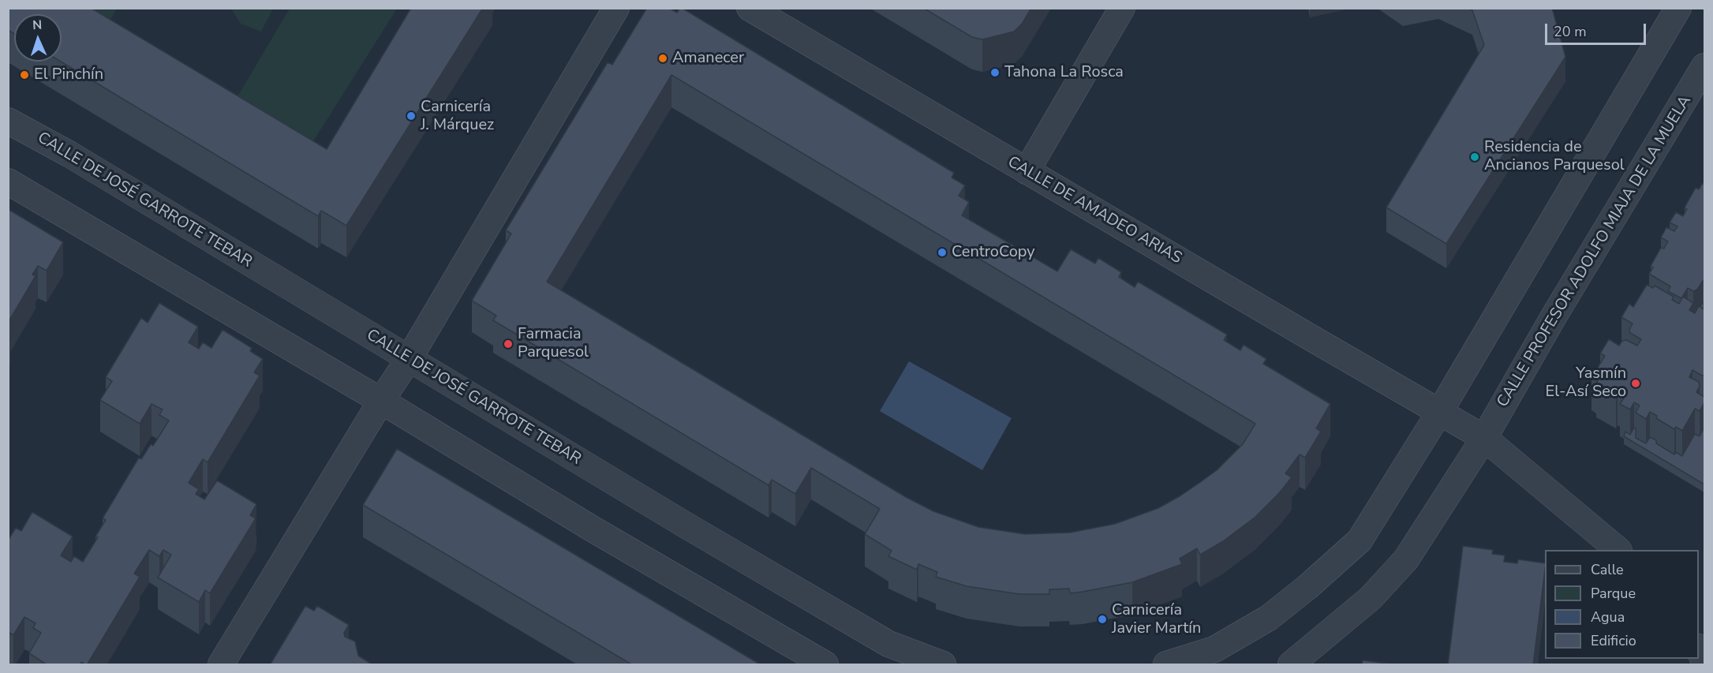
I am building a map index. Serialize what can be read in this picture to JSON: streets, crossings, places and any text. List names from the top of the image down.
{
  "streets": {
    "street": ["CALLE DE JOSÉ GARROTE TEBAR", "CALLE DE AMADEO ARIAS", "CALLE PROFESOR ADOLFO MIAJA DE LA MUELA"]
  },
  "crossings": [
    ["CALLE DE AMADEO ARIAS", "CALLE PROFESOR ADOLFO MIAJA DE LA MUELA"]
  ],
  "places": [
    "Amanecer",
    "Tahona La Rosca",
    "El Pinchín",
    "Carnicería J. Márquez",
    "Residencia de Ancianos Parquesol",
    "CentroCopy",
    "Farmacia Parquesol",
    "Yasmín El-Así Seco",
    "Carnicería Javier Martín"
  ],
  "legend": [
    "Calle",
    "Parque",
    "Agua",
    "Edificio"
  ],
  "scale_bar": "20 m",
  "north": "top"
}
